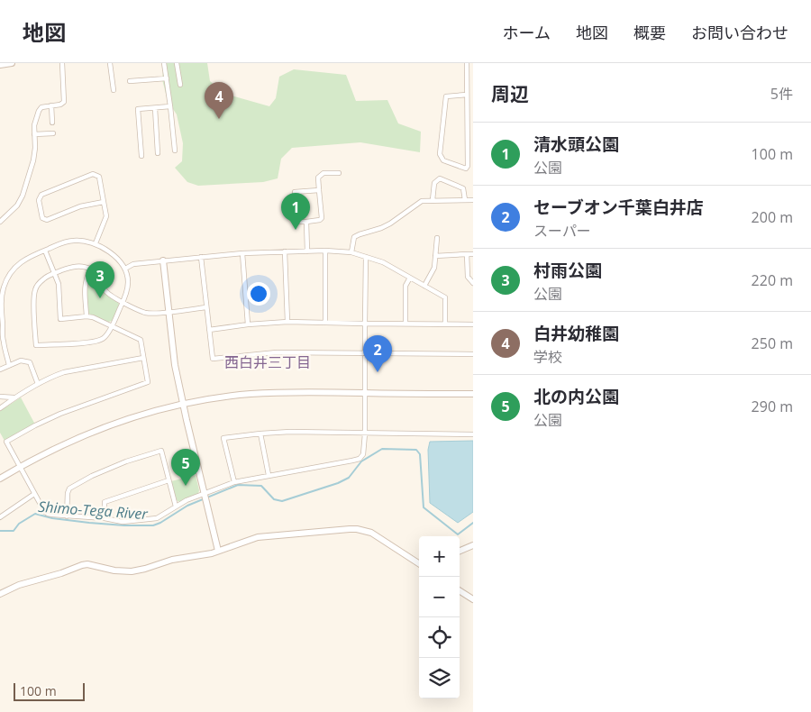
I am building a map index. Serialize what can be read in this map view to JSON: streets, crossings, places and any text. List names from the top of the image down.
{
  "districts": ["西白井三丁目"],
  "water": ["Shimo-Tega River"],
  "scale_bar": "100 m",
  "page": {
    "header": "地図",
    "nav": [
      "ホーム",
      "地図",
      "概要",
      "お問い合わせ"
    ],
    "heading": ["周辺", "5件"],
    "pins": [
      "4",
      "1",
      "3",
      "2",
      "5"
    ],
    "list": [
      {
        "mark": "1",
        "name": "清水頭公園",
        "note": "公園",
        "value": "100 m"
      },
      {
        "mark": "2",
        "name": "セーブオン千葉白井店",
        "note": "スーパー",
        "value": "200 m"
      },
      {
        "mark": "3",
        "name": "村雨公園",
        "note": "公園",
        "value": "220 m"
      },
      {
        "mark": "4",
        "name": "白井幼稚園",
        "note": "学校",
        "value": "250 m"
      },
      {
        "mark": "5",
        "name": "北の内公園",
        "note": "公園",
        "value": "290 m"
      }
    ],
    "map_buttons": ["+", "−"],
    "scale": "100 m"
  }
}
